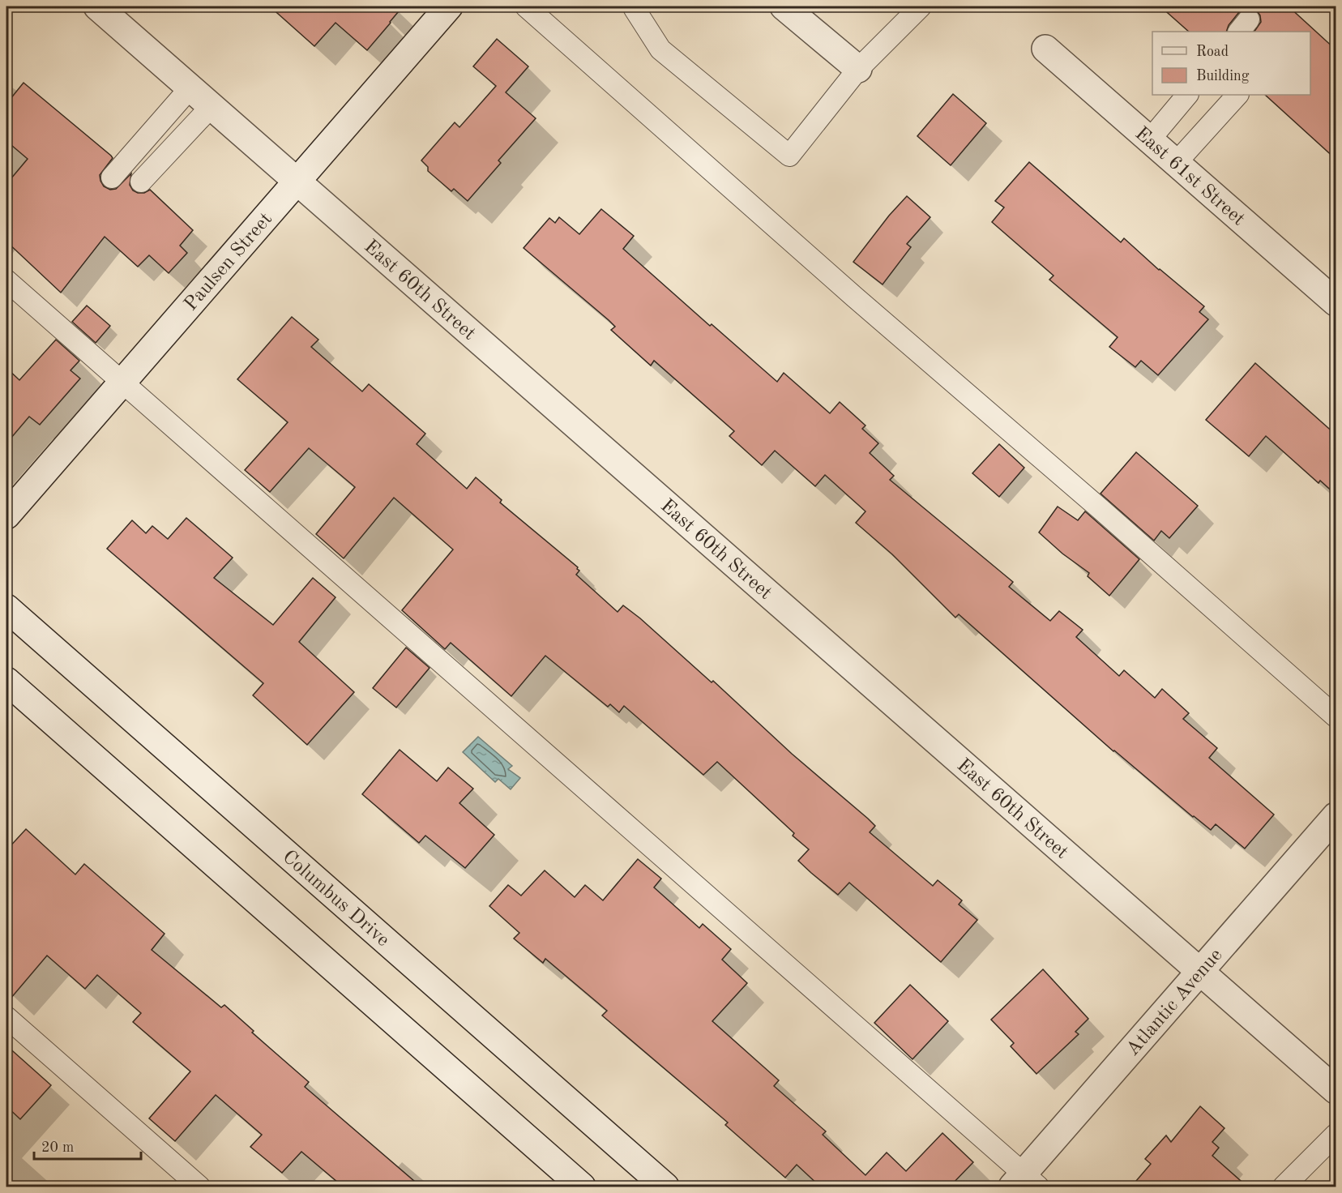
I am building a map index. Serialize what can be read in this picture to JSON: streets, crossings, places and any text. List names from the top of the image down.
{
  "streets": {
    "street": [
      "East 61st Street",
      "Paulsen Street",
      "East 60th Street",
      "Columbus Drive",
      "Atlantic Avenue"
    ]
  },
  "crossings": [
    ["Paulsen Street", "East 60th Street"],
    ["East 60th Street", "Atlantic Avenue"]
  ],
  "legend": ["Road", "Building"],
  "scale_bar": "20 m"
}
